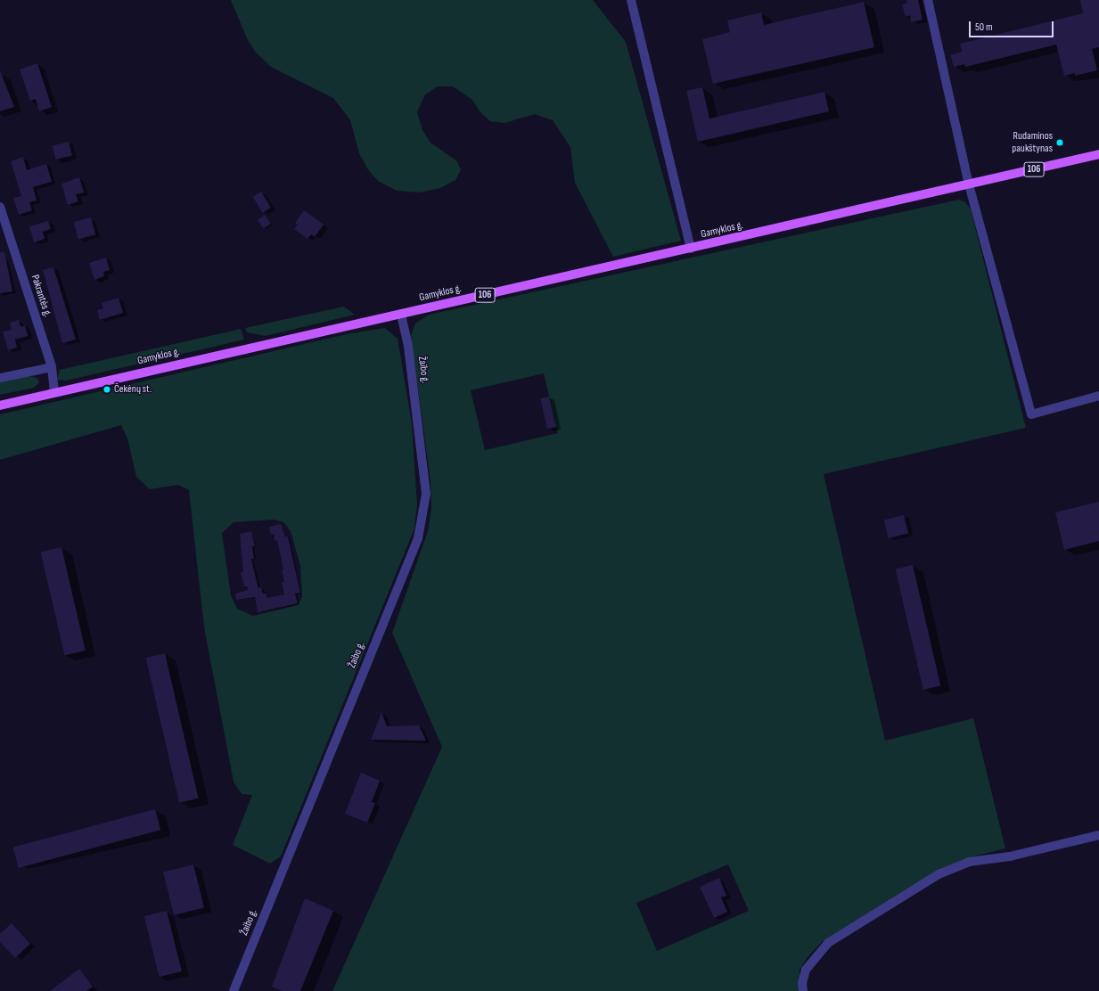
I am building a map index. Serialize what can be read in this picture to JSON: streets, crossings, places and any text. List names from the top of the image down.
{
  "streets": {
    "main road": ["106", "Gamyklos g."],
    "street": ["Pakrantės g.", "Žaibo g."]
  },
  "crossings": [
    ["106", "Gamyklos g."],
    ["Gamyklos g.", "Pakrantės g."],
    ["Gamyklos g.", "Žaibo g."]
  ],
  "places": ["Rudaminos paukštynas", "Čekėnų st."],
  "scale_bar": "50 m"
}
